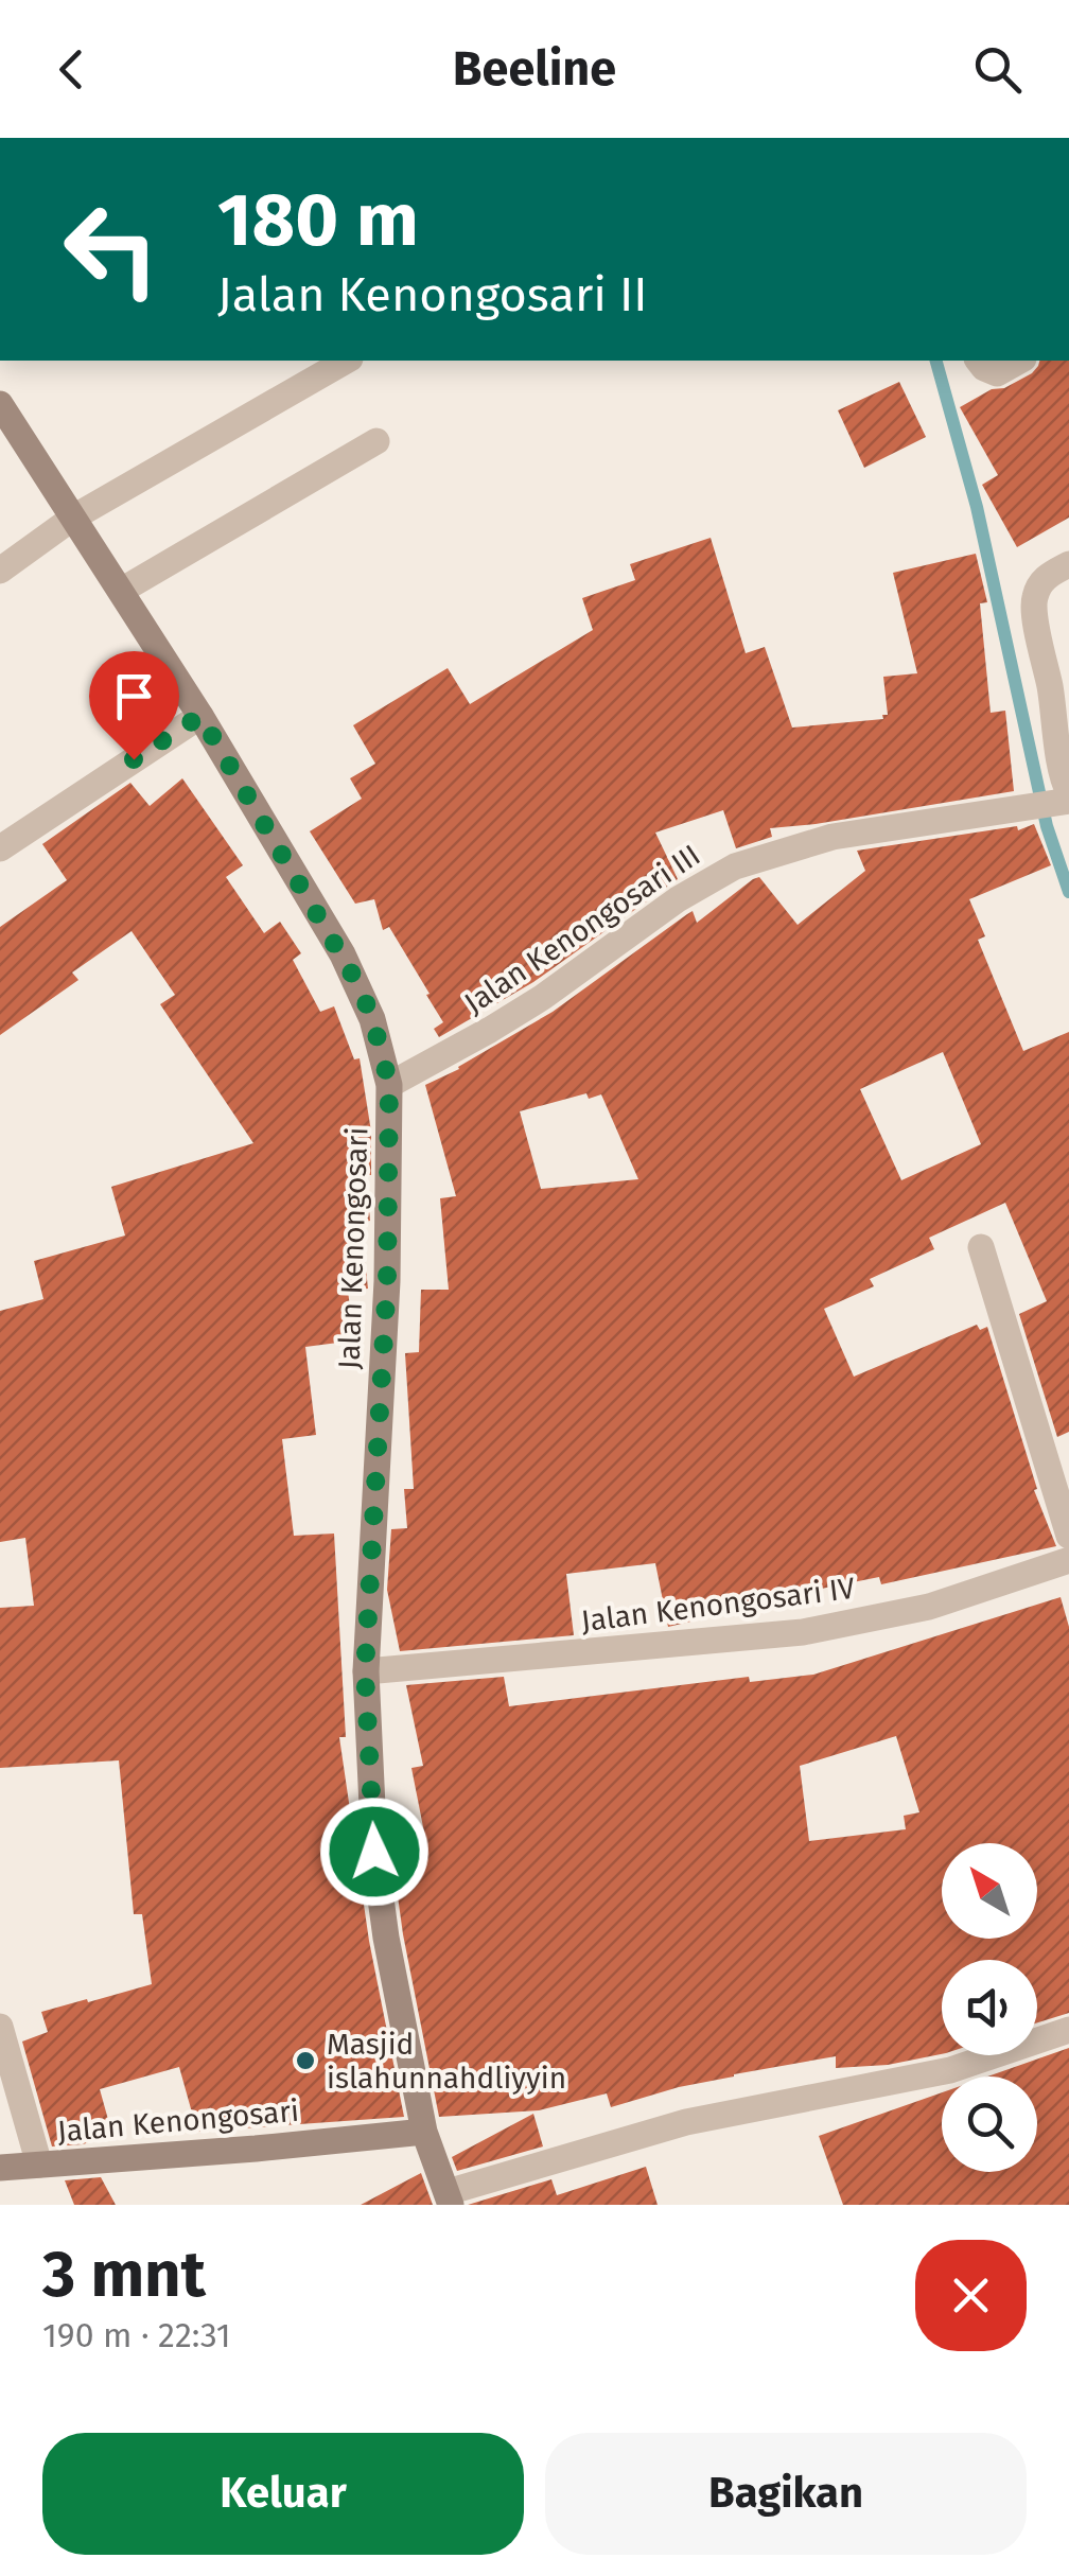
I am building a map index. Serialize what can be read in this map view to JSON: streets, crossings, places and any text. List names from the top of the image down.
{
  "streets": {
    "street": ["Jalan Kenongosari III", "Jalan Kenongosari", "Jalan Kenongosari IV"]
  },
  "crossings": [
    ["Jalan Kenongosari III", "Jalan Kenongosari"],
    ["Jalan Kenongosari", "Jalan Kenongosari IV"]
  ],
  "places": ["Masjid islahunnahdliyyin"],
  "north": "top left",
  "page": {
    "header": "Beeline",
    "turn": ["180 m", "Jalan Kenongosari II"],
    "heading": ["3 mnt", "190 m · 22:31"],
    "buttons": ["Keluar", "Bagikan"]
  }
}
